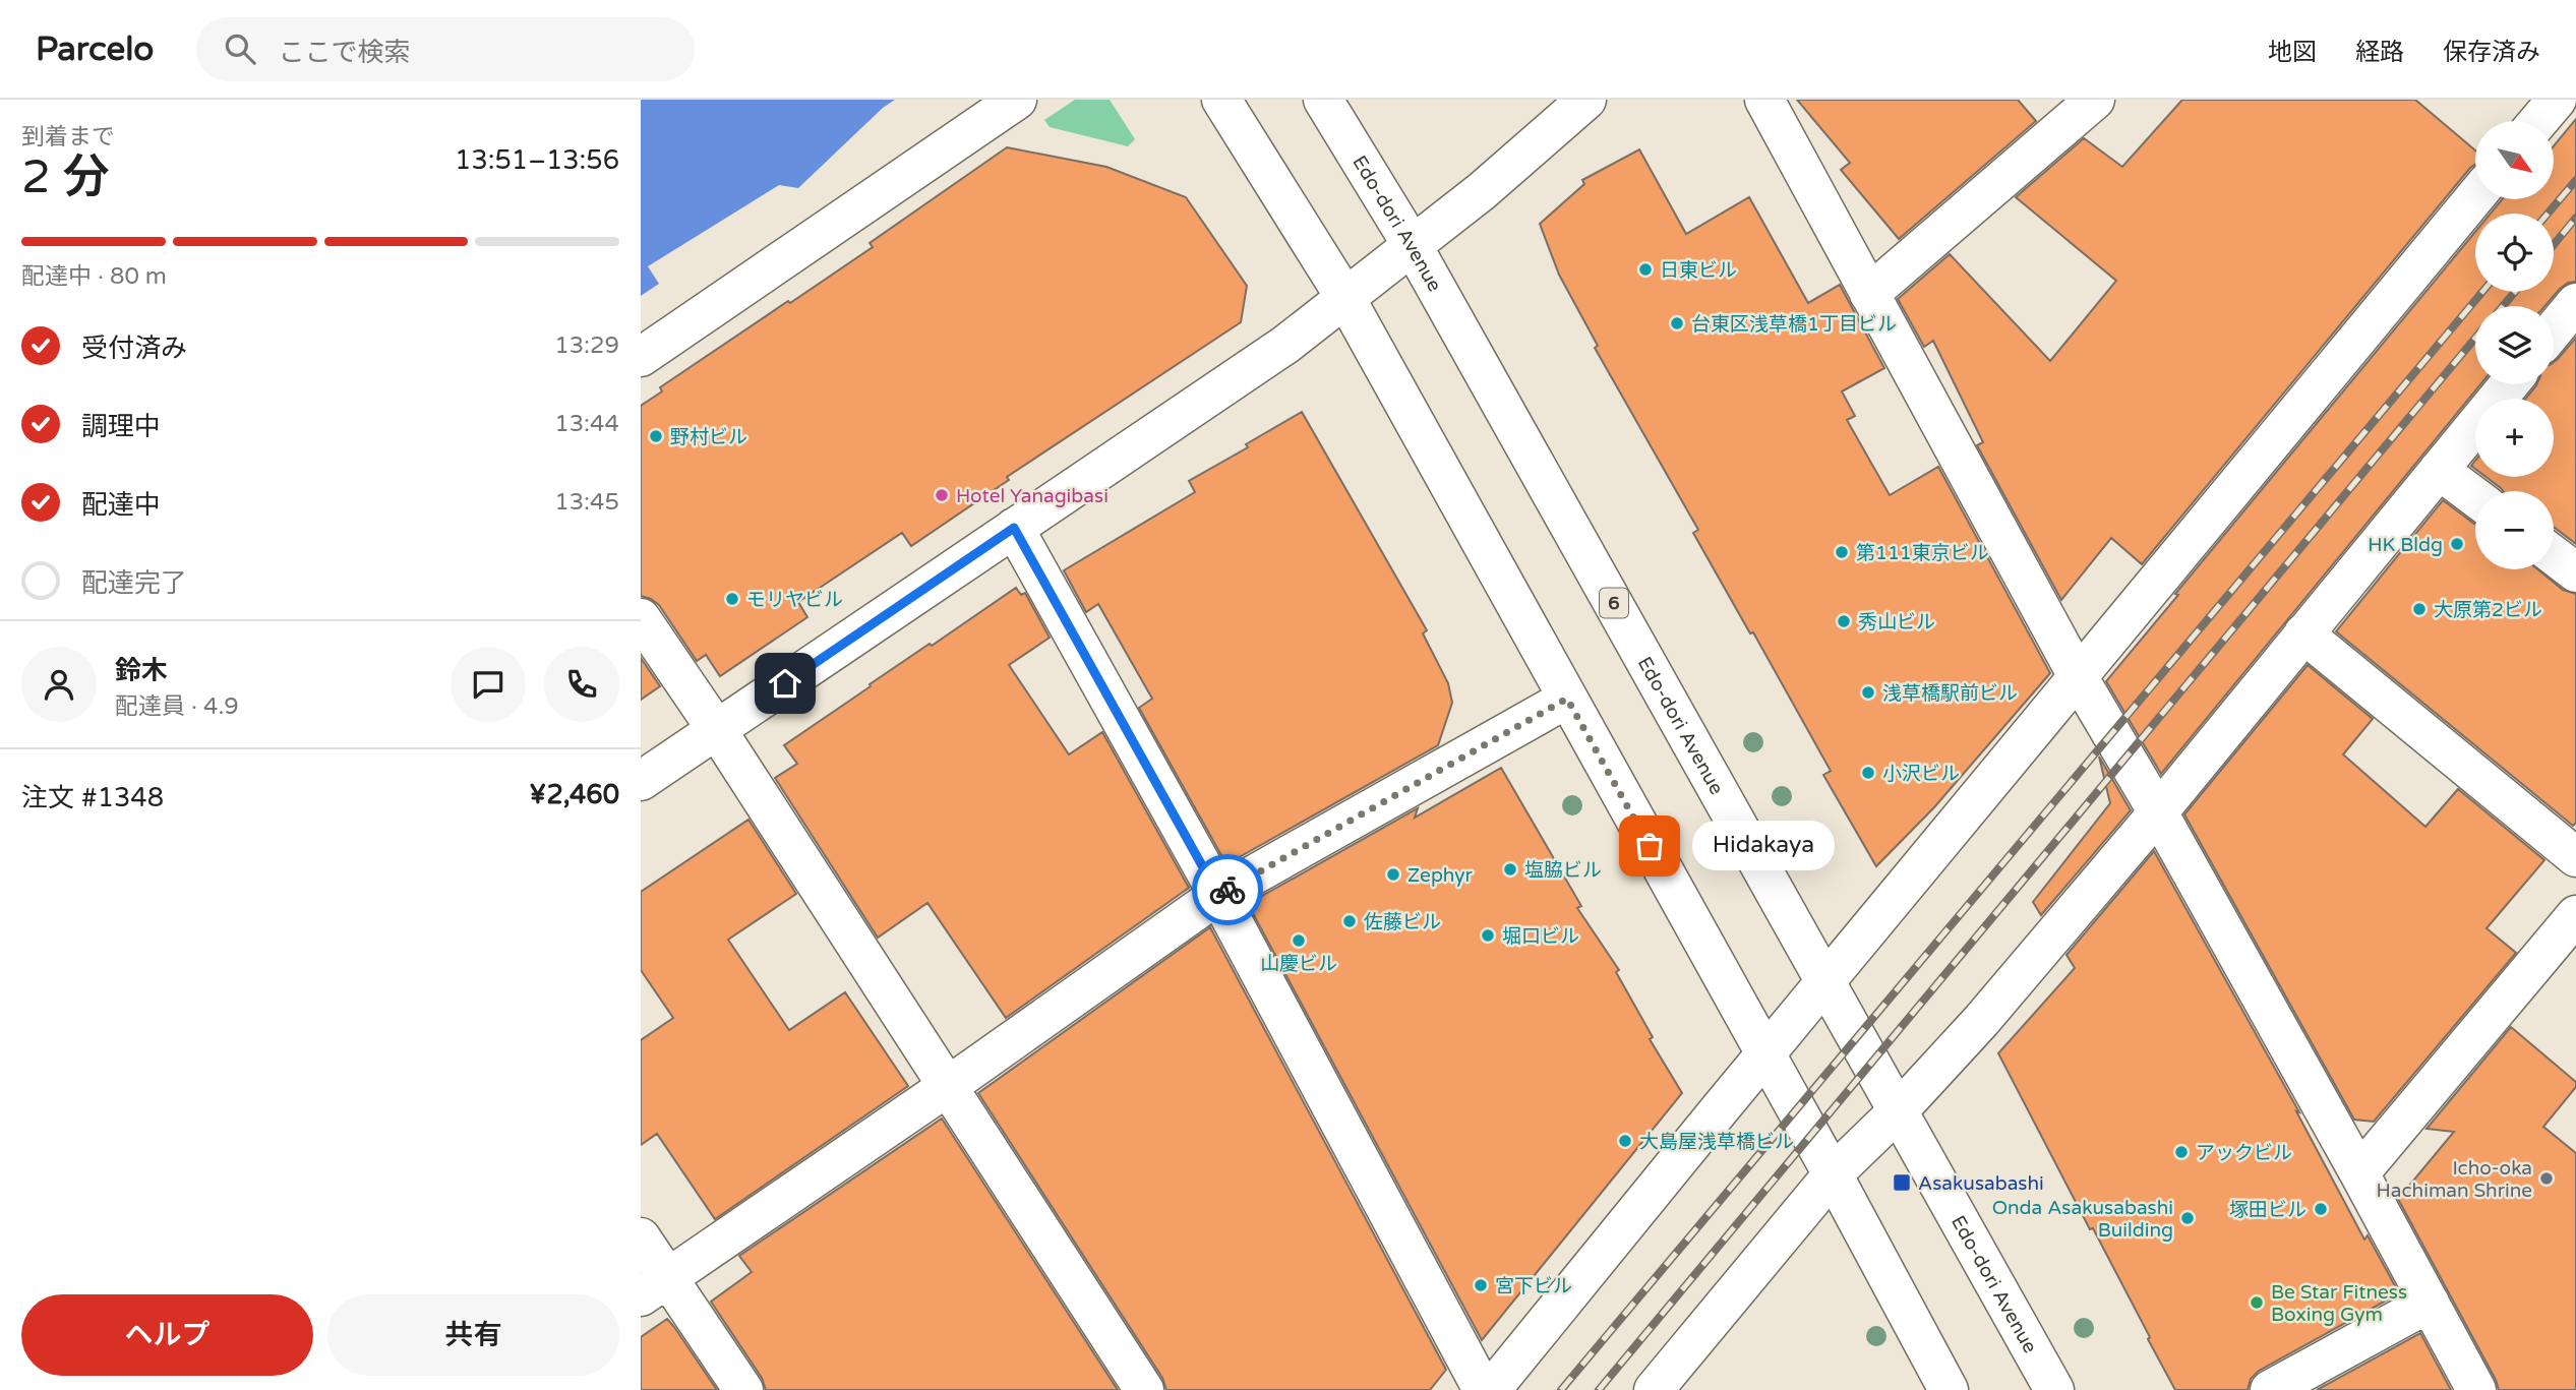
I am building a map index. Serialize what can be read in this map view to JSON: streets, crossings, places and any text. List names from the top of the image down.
{
  "streets": {
    "main road": ["Edo-dori Avenue", "6"]
  },
  "places": {
    "other": [
      "日東ビル",
      "台東区浅草橋1丁目ビル",
      "野村ビル",
      "Hotel Yanagibasi",
      "HK Bldg",
      "第111東京ビル",
      "モリヤビル",
      "大原第2ビル",
      "秀山ビル",
      "浅草橋駅前ビル",
      "小沢ビル",
      "Hidakaya",
      "塩脇ビル",
      "Zephyr",
      "佐藤ビル",
      "堀口ビル",
      "山慶ビル",
      "大島屋浅草橋ビル",
      "アックビル",
      "Icho-oka Hachiman Shrine",
      "塚田ビル",
      "Onda Asakusabashi Building",
      "宮下ビル",
      "Be Star Fitness Boxing Gym"
    ],
    "transit": ["Asakusabashi"]
  },
  "north": "bottom right",
  "page": {
    "header": "Parcelo",
    "search": "ここで検索",
    "nav": ["地図", "経路", "保存済み"],
    "heading": ["2 分", "到着まで", "13:51–13:56"],
    "panel": [
      "鈴木",
      "配達員 · 4.9",
      "注文 #1348",
      "¥2,460"
    ],
    "map_buttons": ["+", "−"],
    "bar": "配達中 · 80 m",
    "list": [
      ["受付済み", "13:29"],
      ["調理中", "13:44"],
      ["配達中", "13:45"],
      "配達完了"
    ],
    "bubble": "Hidakaya",
    "buttons": ["ヘルプ", "共有"]
  }
}
